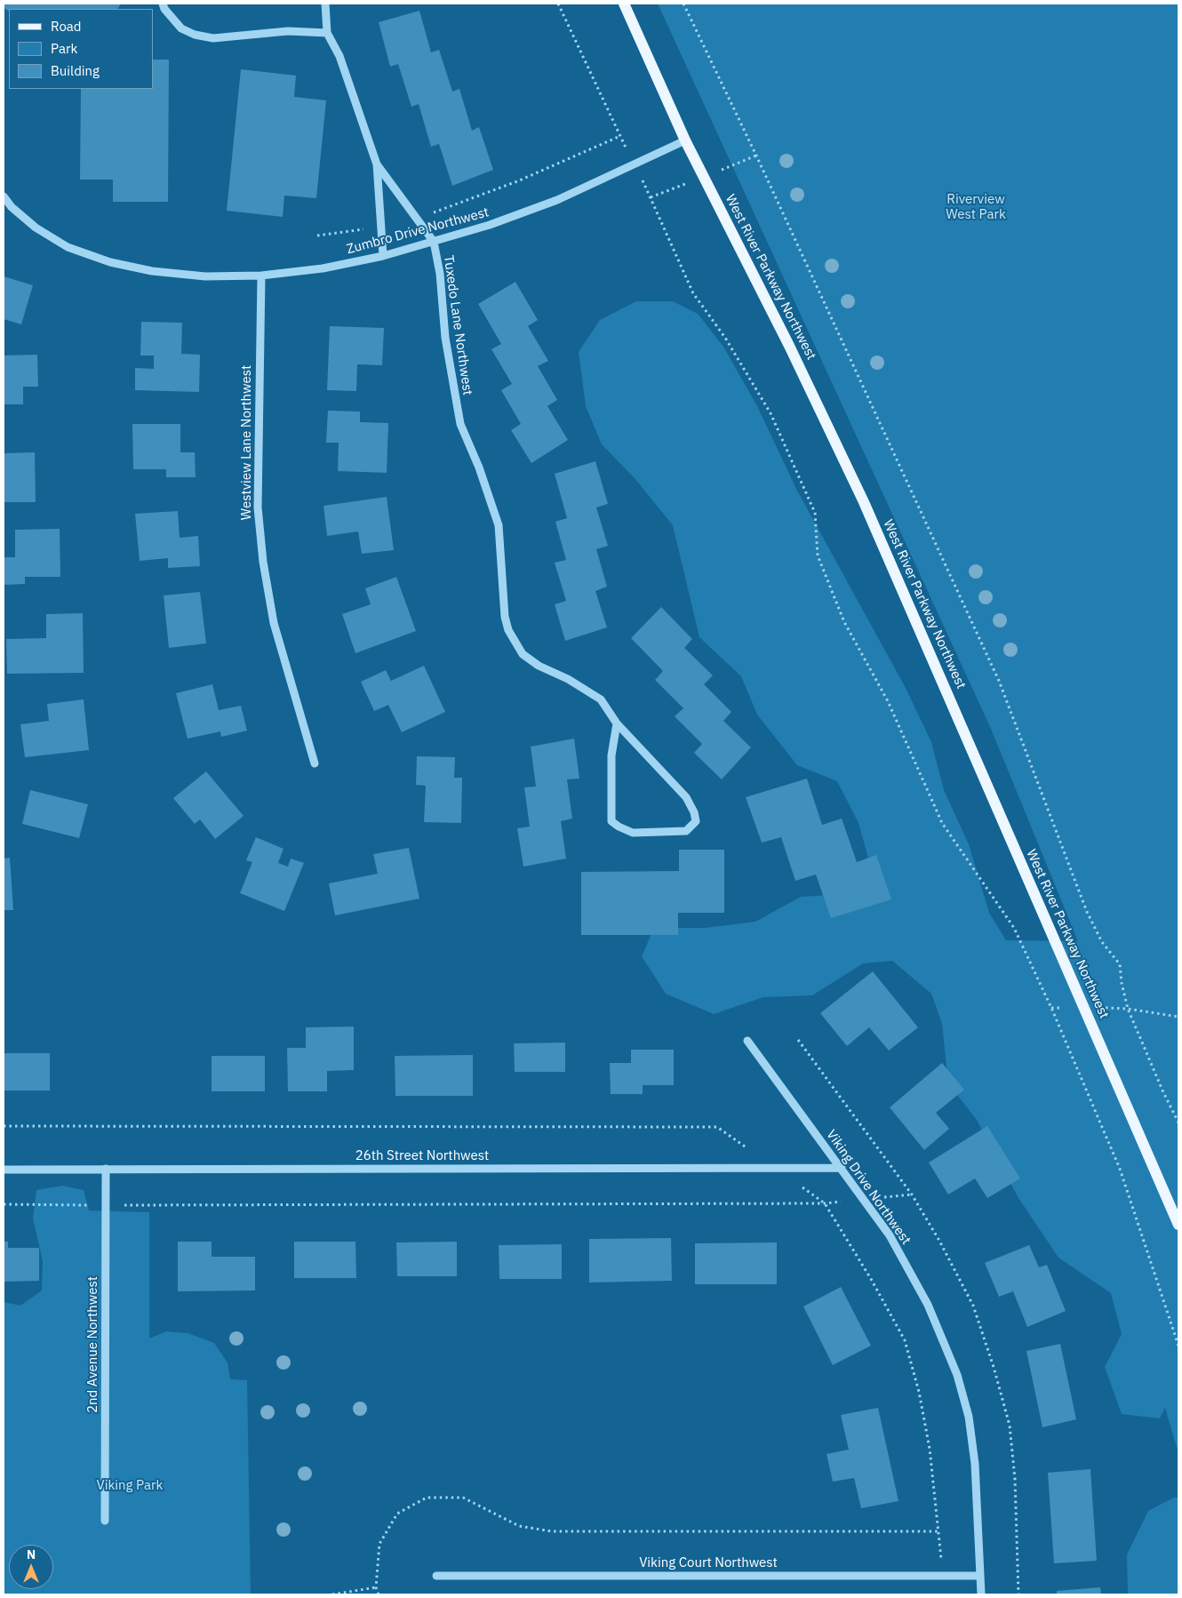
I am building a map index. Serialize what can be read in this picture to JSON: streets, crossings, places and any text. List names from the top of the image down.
{
  "streets": {
    "main road": ["West River Parkway Northwest"],
    "street": [
      "Zumbro Drive Northwest",
      "Tuxedo Lane Northwest",
      "Westview Lane Northwest",
      "26th Street Northwest",
      "Viking Drive Northwest",
      "2nd Avenue Northwest",
      "Viking Court Northwest"
    ]
  },
  "crossings": [
    ["Zumbro Drive Northwest", "West River Parkway Northwest"],
    ["Zumbro Drive Northwest", "Tuxedo Lane Northwest"],
    ["Zumbro Drive Northwest", "Westview Lane Northwest"],
    ["26th Street Northwest", "Viking Drive Northwest"],
    ["26th Street Northwest", "2nd Avenue Northwest"],
    ["Viking Drive Northwest", "Viking Court Northwest"]
  ],
  "parks": ["Riverview West Park", "Viking Park"],
  "legend": ["Road", "Park", "Building"],
  "north": "top"
}
